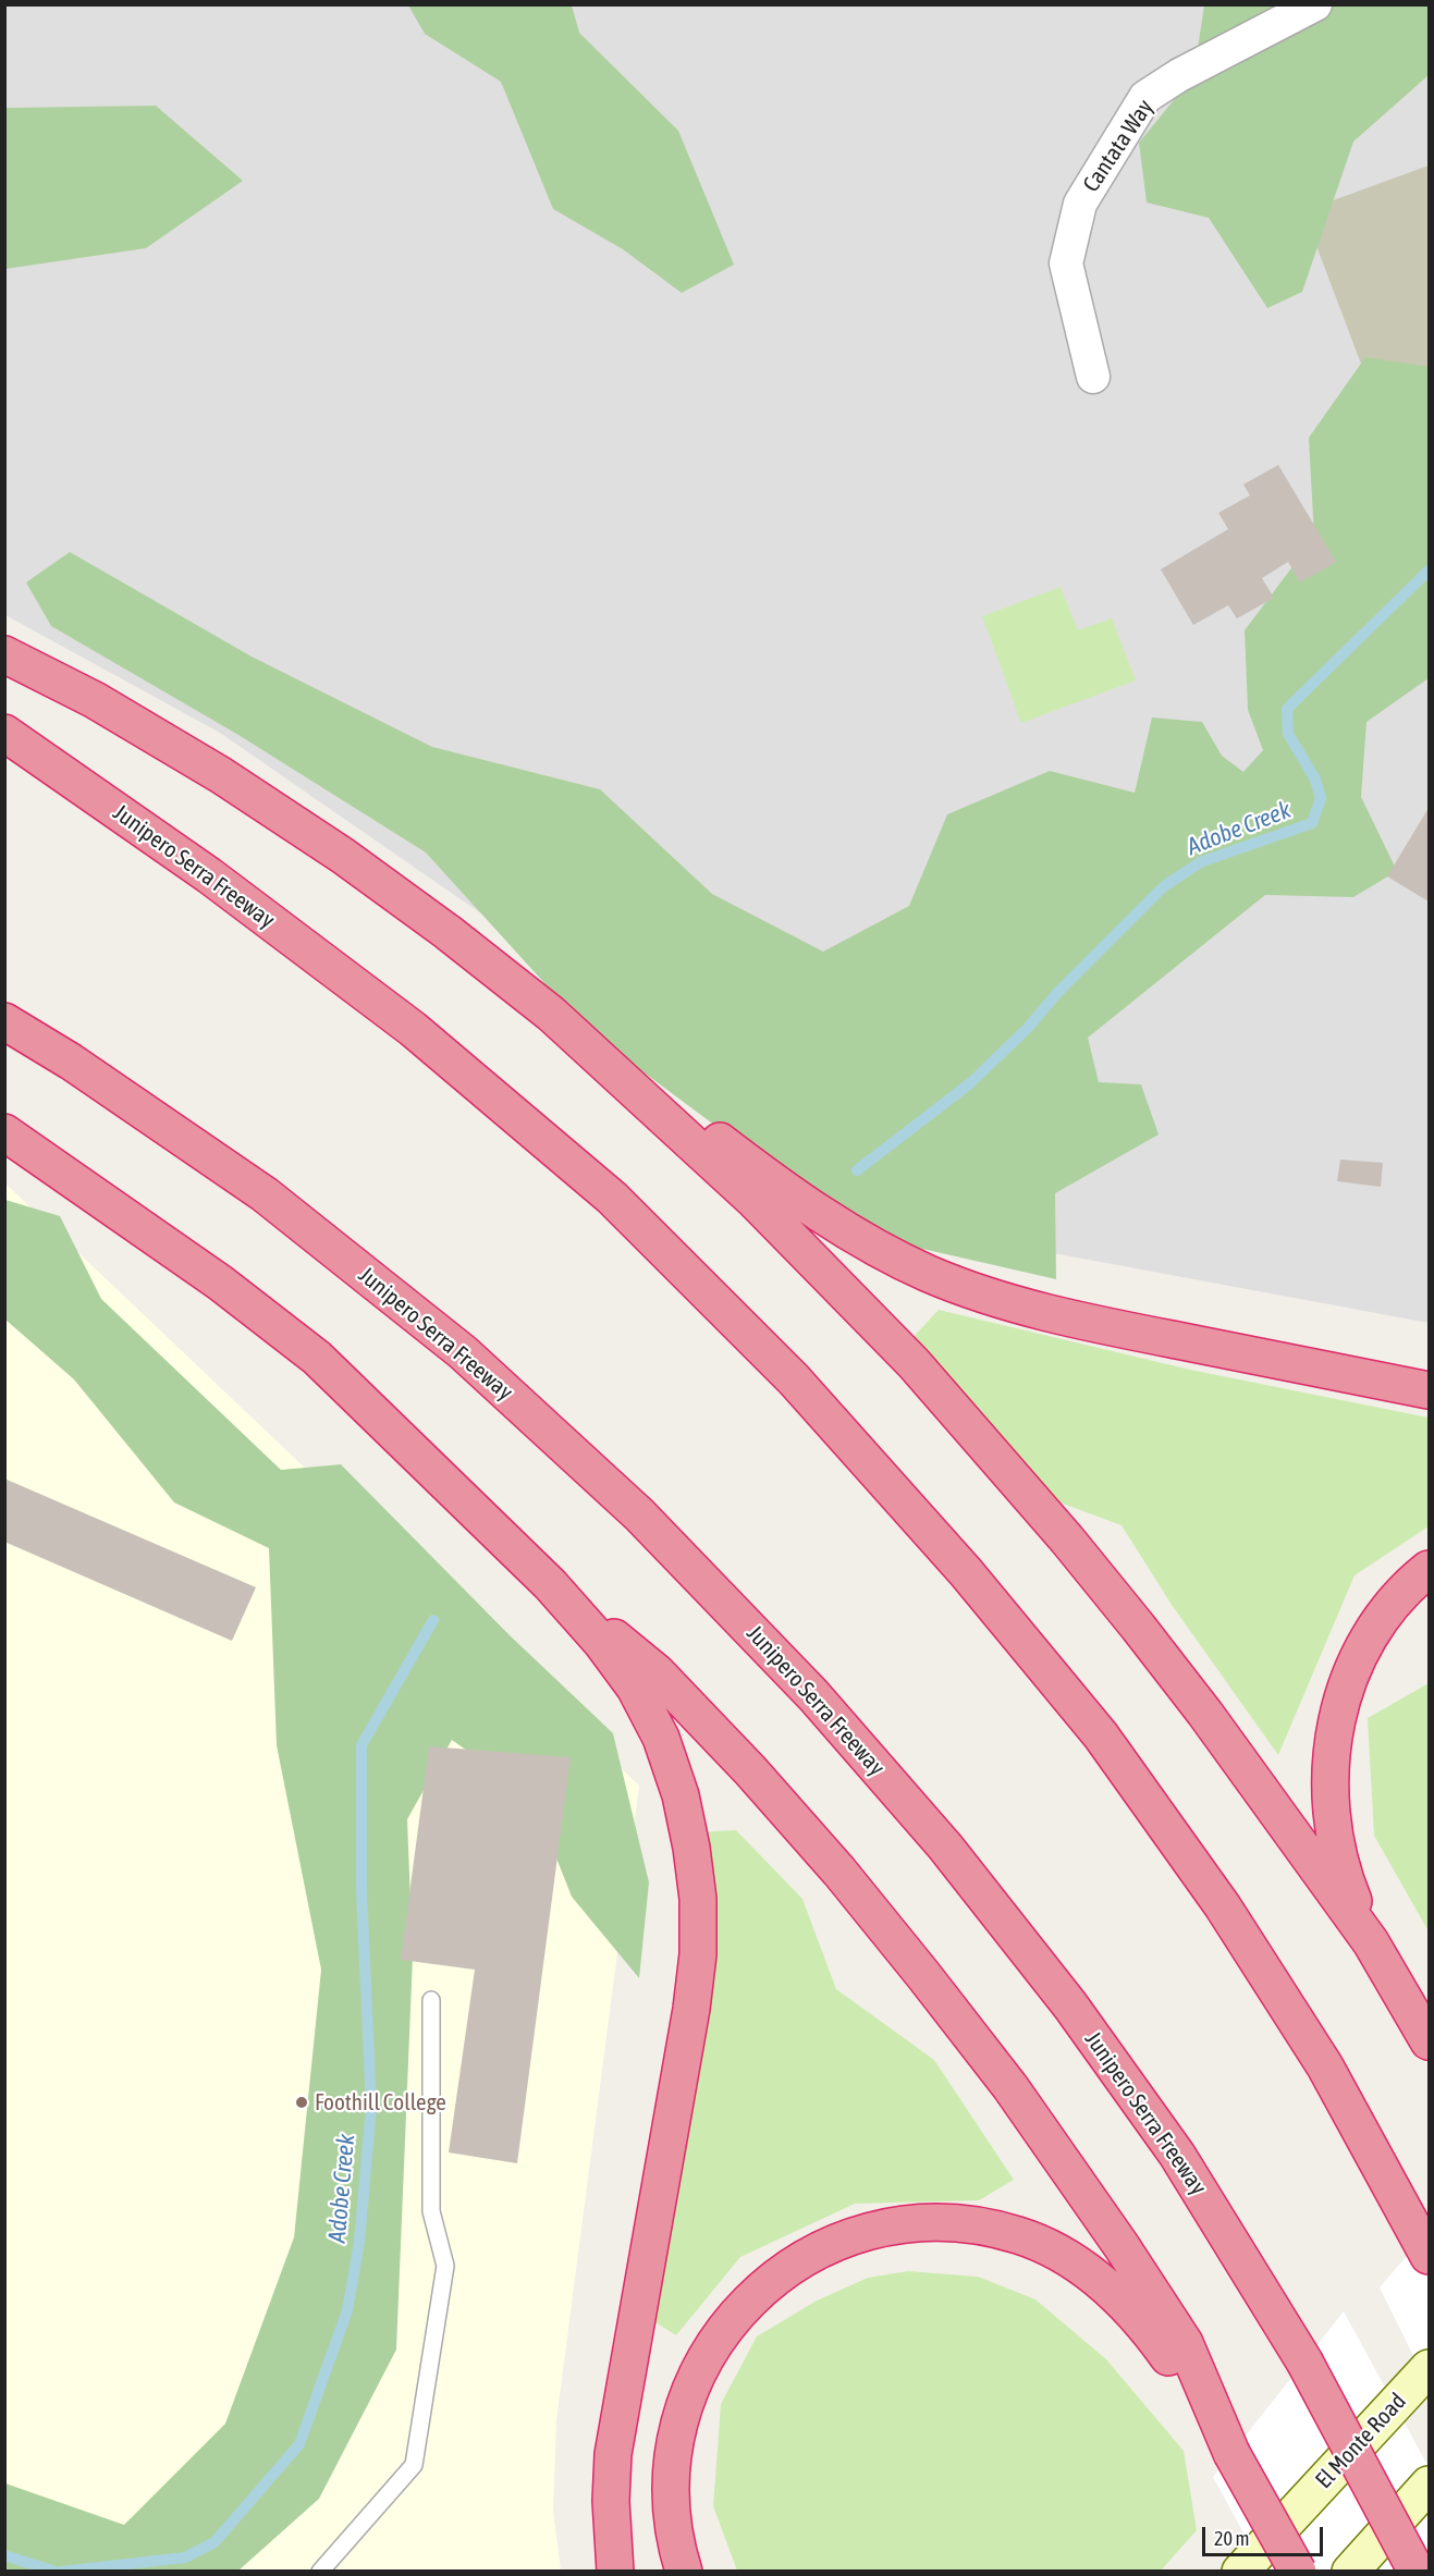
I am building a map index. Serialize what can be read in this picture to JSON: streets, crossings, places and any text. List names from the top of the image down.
{
  "streets": {
    "highway": ["Junipero Serra Freeway"],
    "main road": ["El Monte Road"],
    "street": ["Cantata Way"]
  },
  "water": ["Adobe Creek"],
  "places": ["Foothill College"],
  "scale_bar": "20 m"
}
